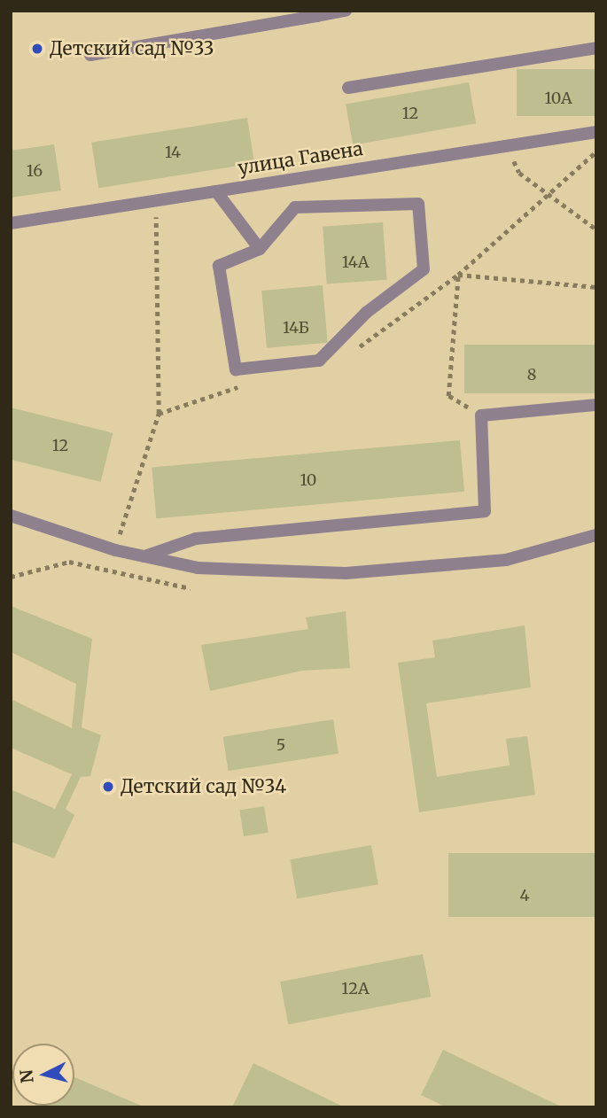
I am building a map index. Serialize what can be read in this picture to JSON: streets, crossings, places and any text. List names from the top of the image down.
{
  "streets": {
    "street": ["улица Гавена"]
  },
  "places": ["Детский сад №33", "Детский сад №34"],
  "house_numbers": [
    "10А",
    "12",
    "14",
    "16",
    "14А",
    "14Б",
    "8",
    "12",
    "10",
    "5",
    "4",
    "12А"
  ],
  "north": "left"
}
